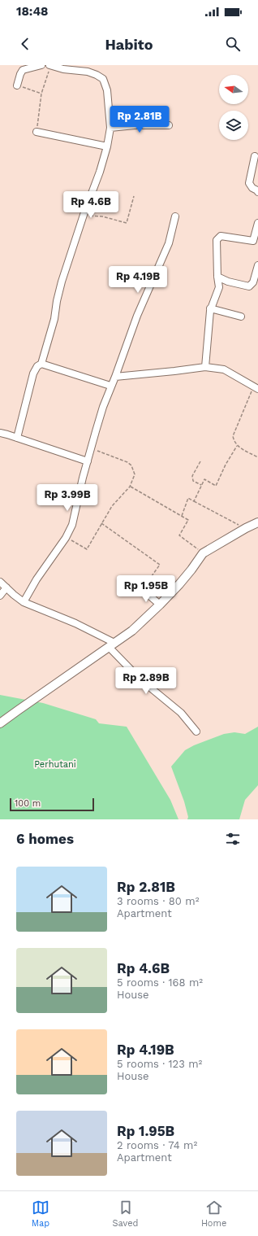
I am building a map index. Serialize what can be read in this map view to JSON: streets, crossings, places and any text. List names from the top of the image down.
{
  "parks": ["Perhutani"],
  "scale_bar": "100 m",
  "north": "left",
  "page": {
    "status": "18:48",
    "header": "Habito",
    "price": [
      "Rp 2.81B",
      "Rp 4.6B",
      "Rp 4.19B",
      "Rp 3.99B",
      "Rp 1.95B",
      "Rp 2.89B"
    ],
    "scale": "100 m",
    "heading": "6 homes",
    "list": [
      {
        "name": "Rp 2.81B",
        "note": "3 rooms · 80 m² · Apartment"
      },
      {
        "name": "Rp 4.6B",
        "note": "5 rooms · 168 m² · House"
      },
      {
        "name": "Rp 4.19B",
        "note": "5 rooms · 123 m² · House"
      },
      {
        "name": "Rp 1.95B",
        "note": "2 rooms · 74 m² · Apartment"
      }
    ],
    "tabs": ["Map", "Saved", "Home"]
  }
}
